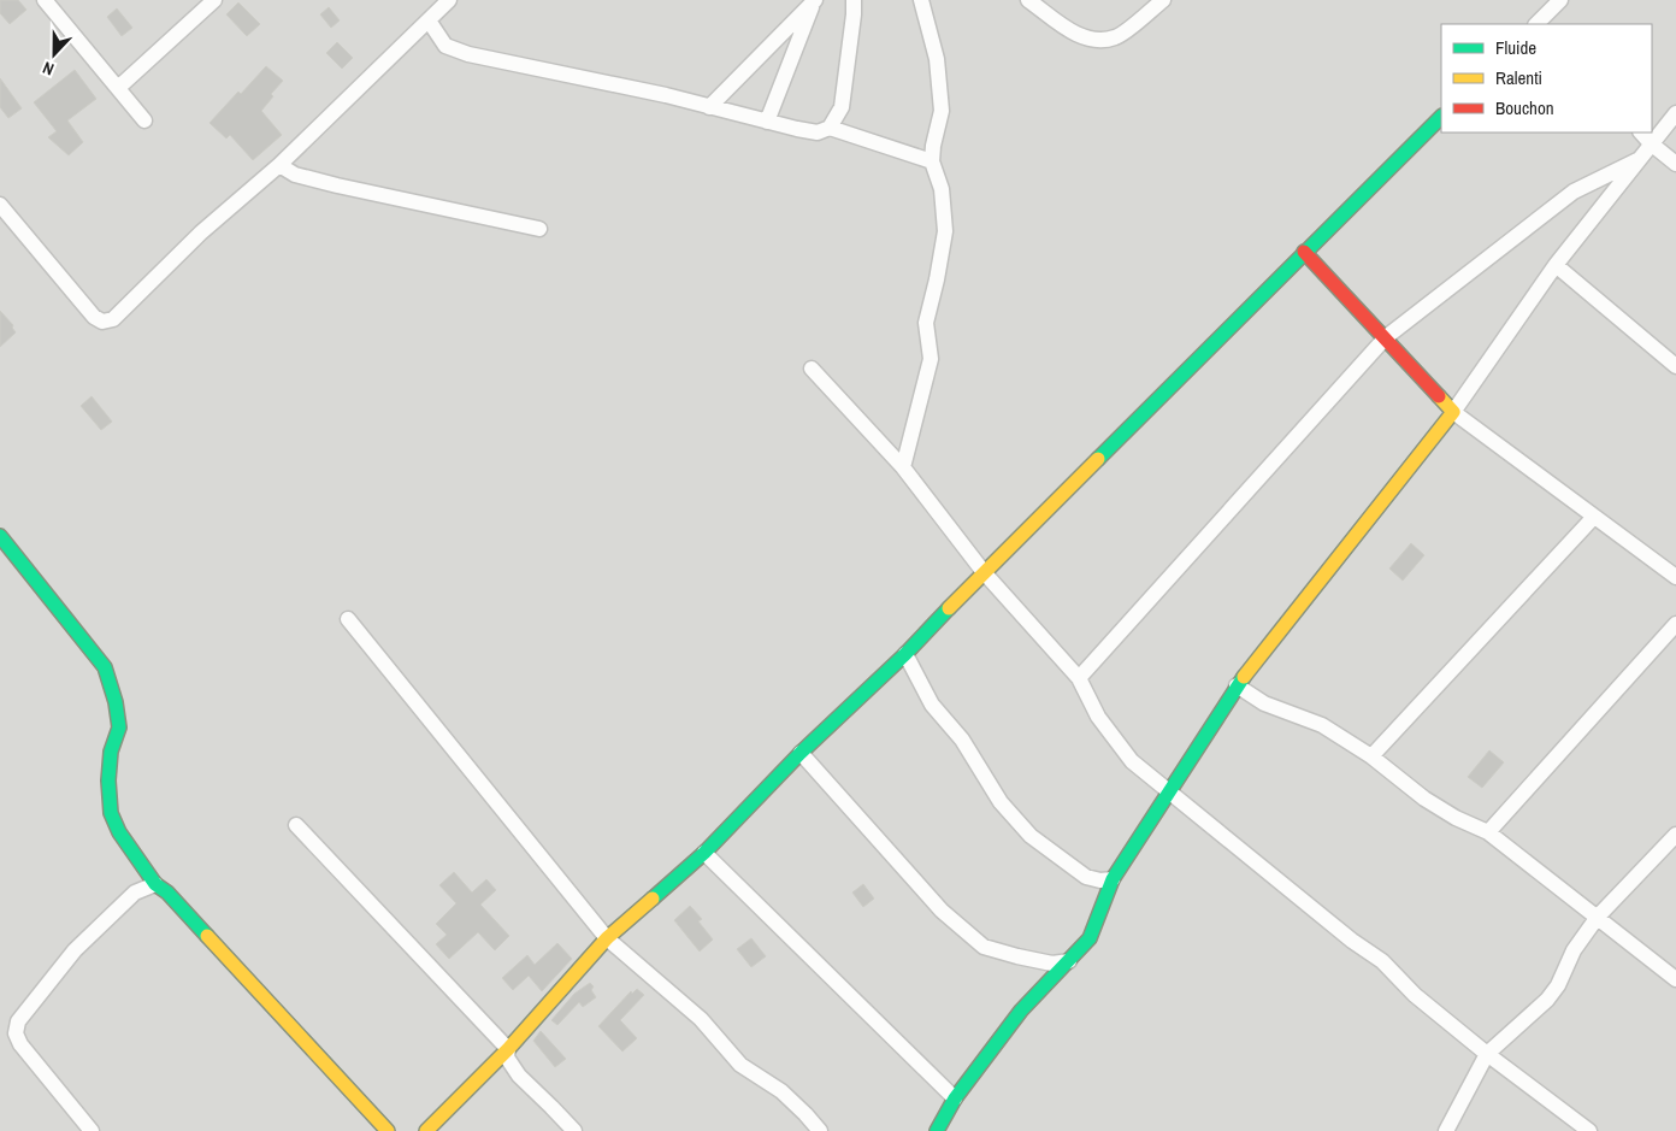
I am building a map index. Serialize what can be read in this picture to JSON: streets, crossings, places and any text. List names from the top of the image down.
{
  "legend": ["Fluide", "Ralenti", "Bouchon"],
  "north": "bottom"
}
